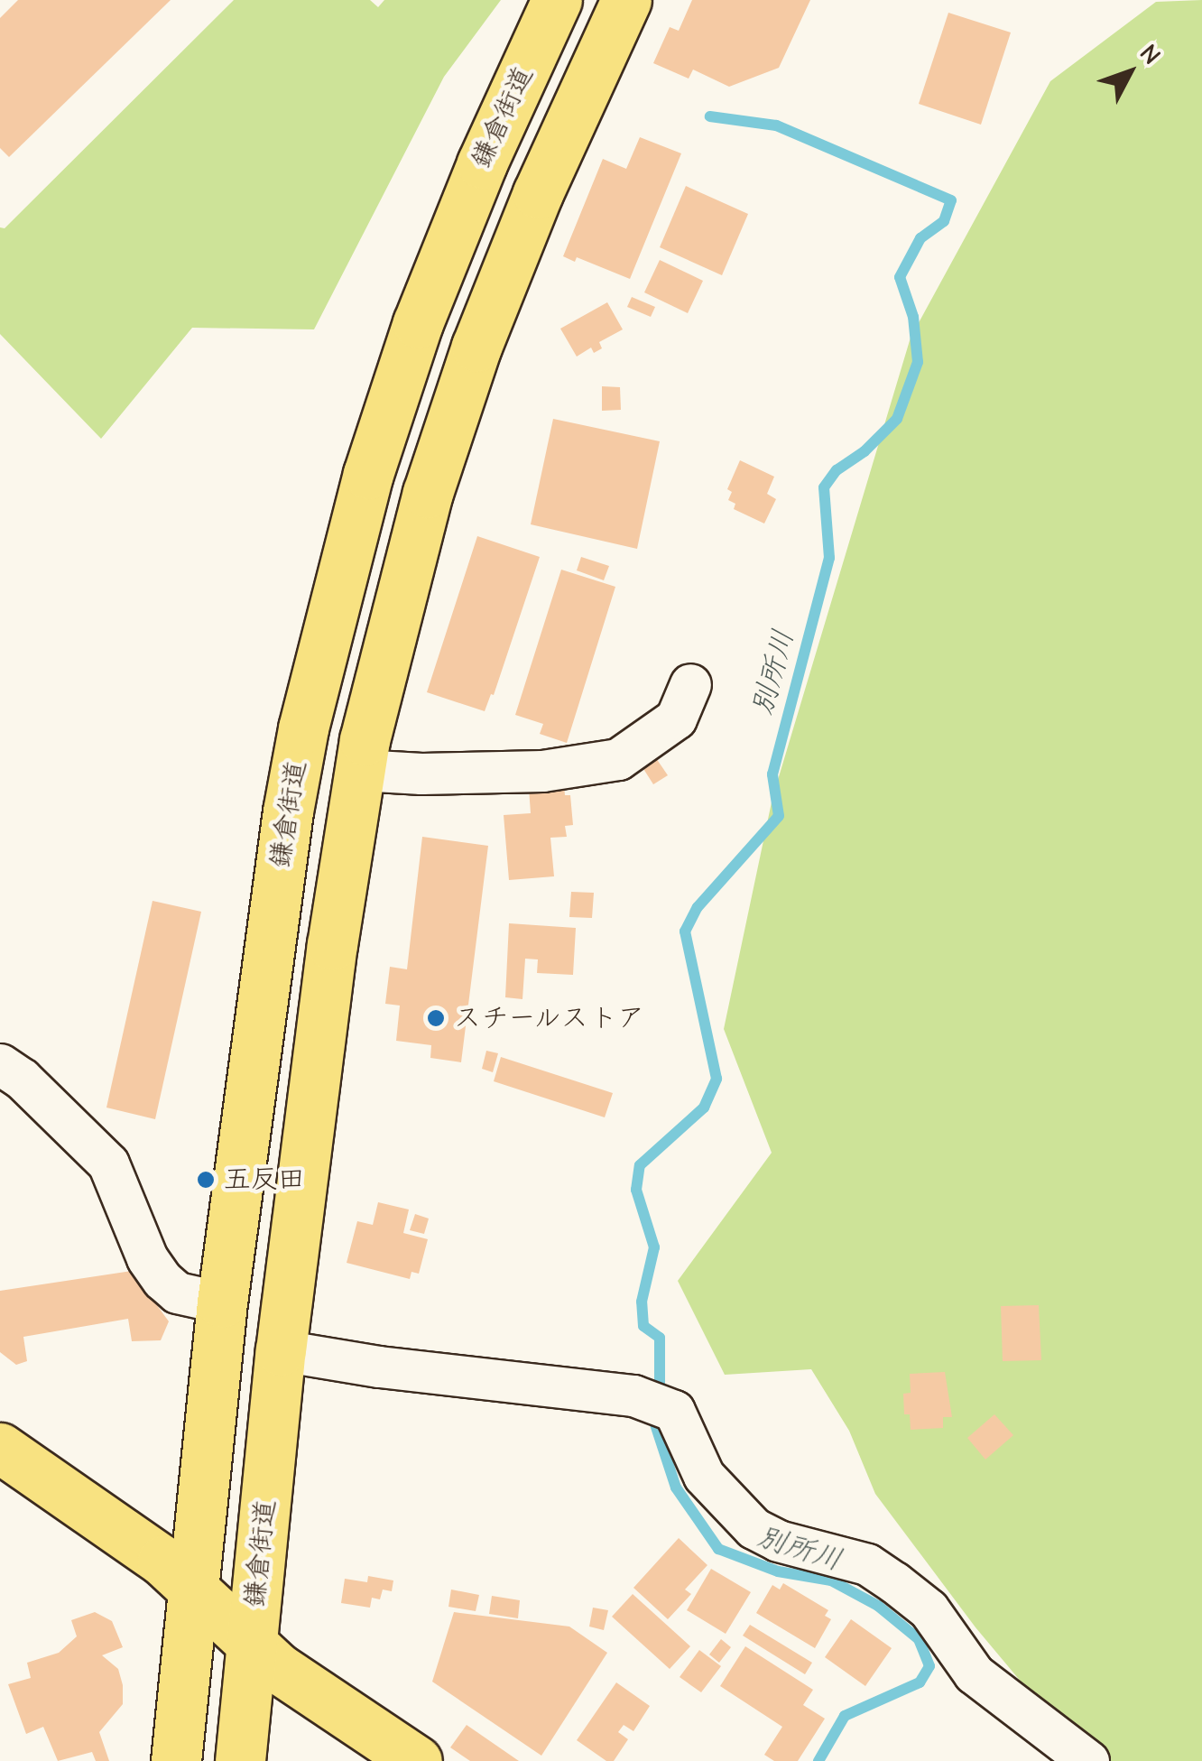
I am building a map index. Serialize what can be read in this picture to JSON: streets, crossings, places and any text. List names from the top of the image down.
{
  "streets": {
    "main road": ["鎌倉街道"]
  },
  "water": ["別所川"],
  "places": ["スチールストア", "五反田"],
  "north": "top right"
}
